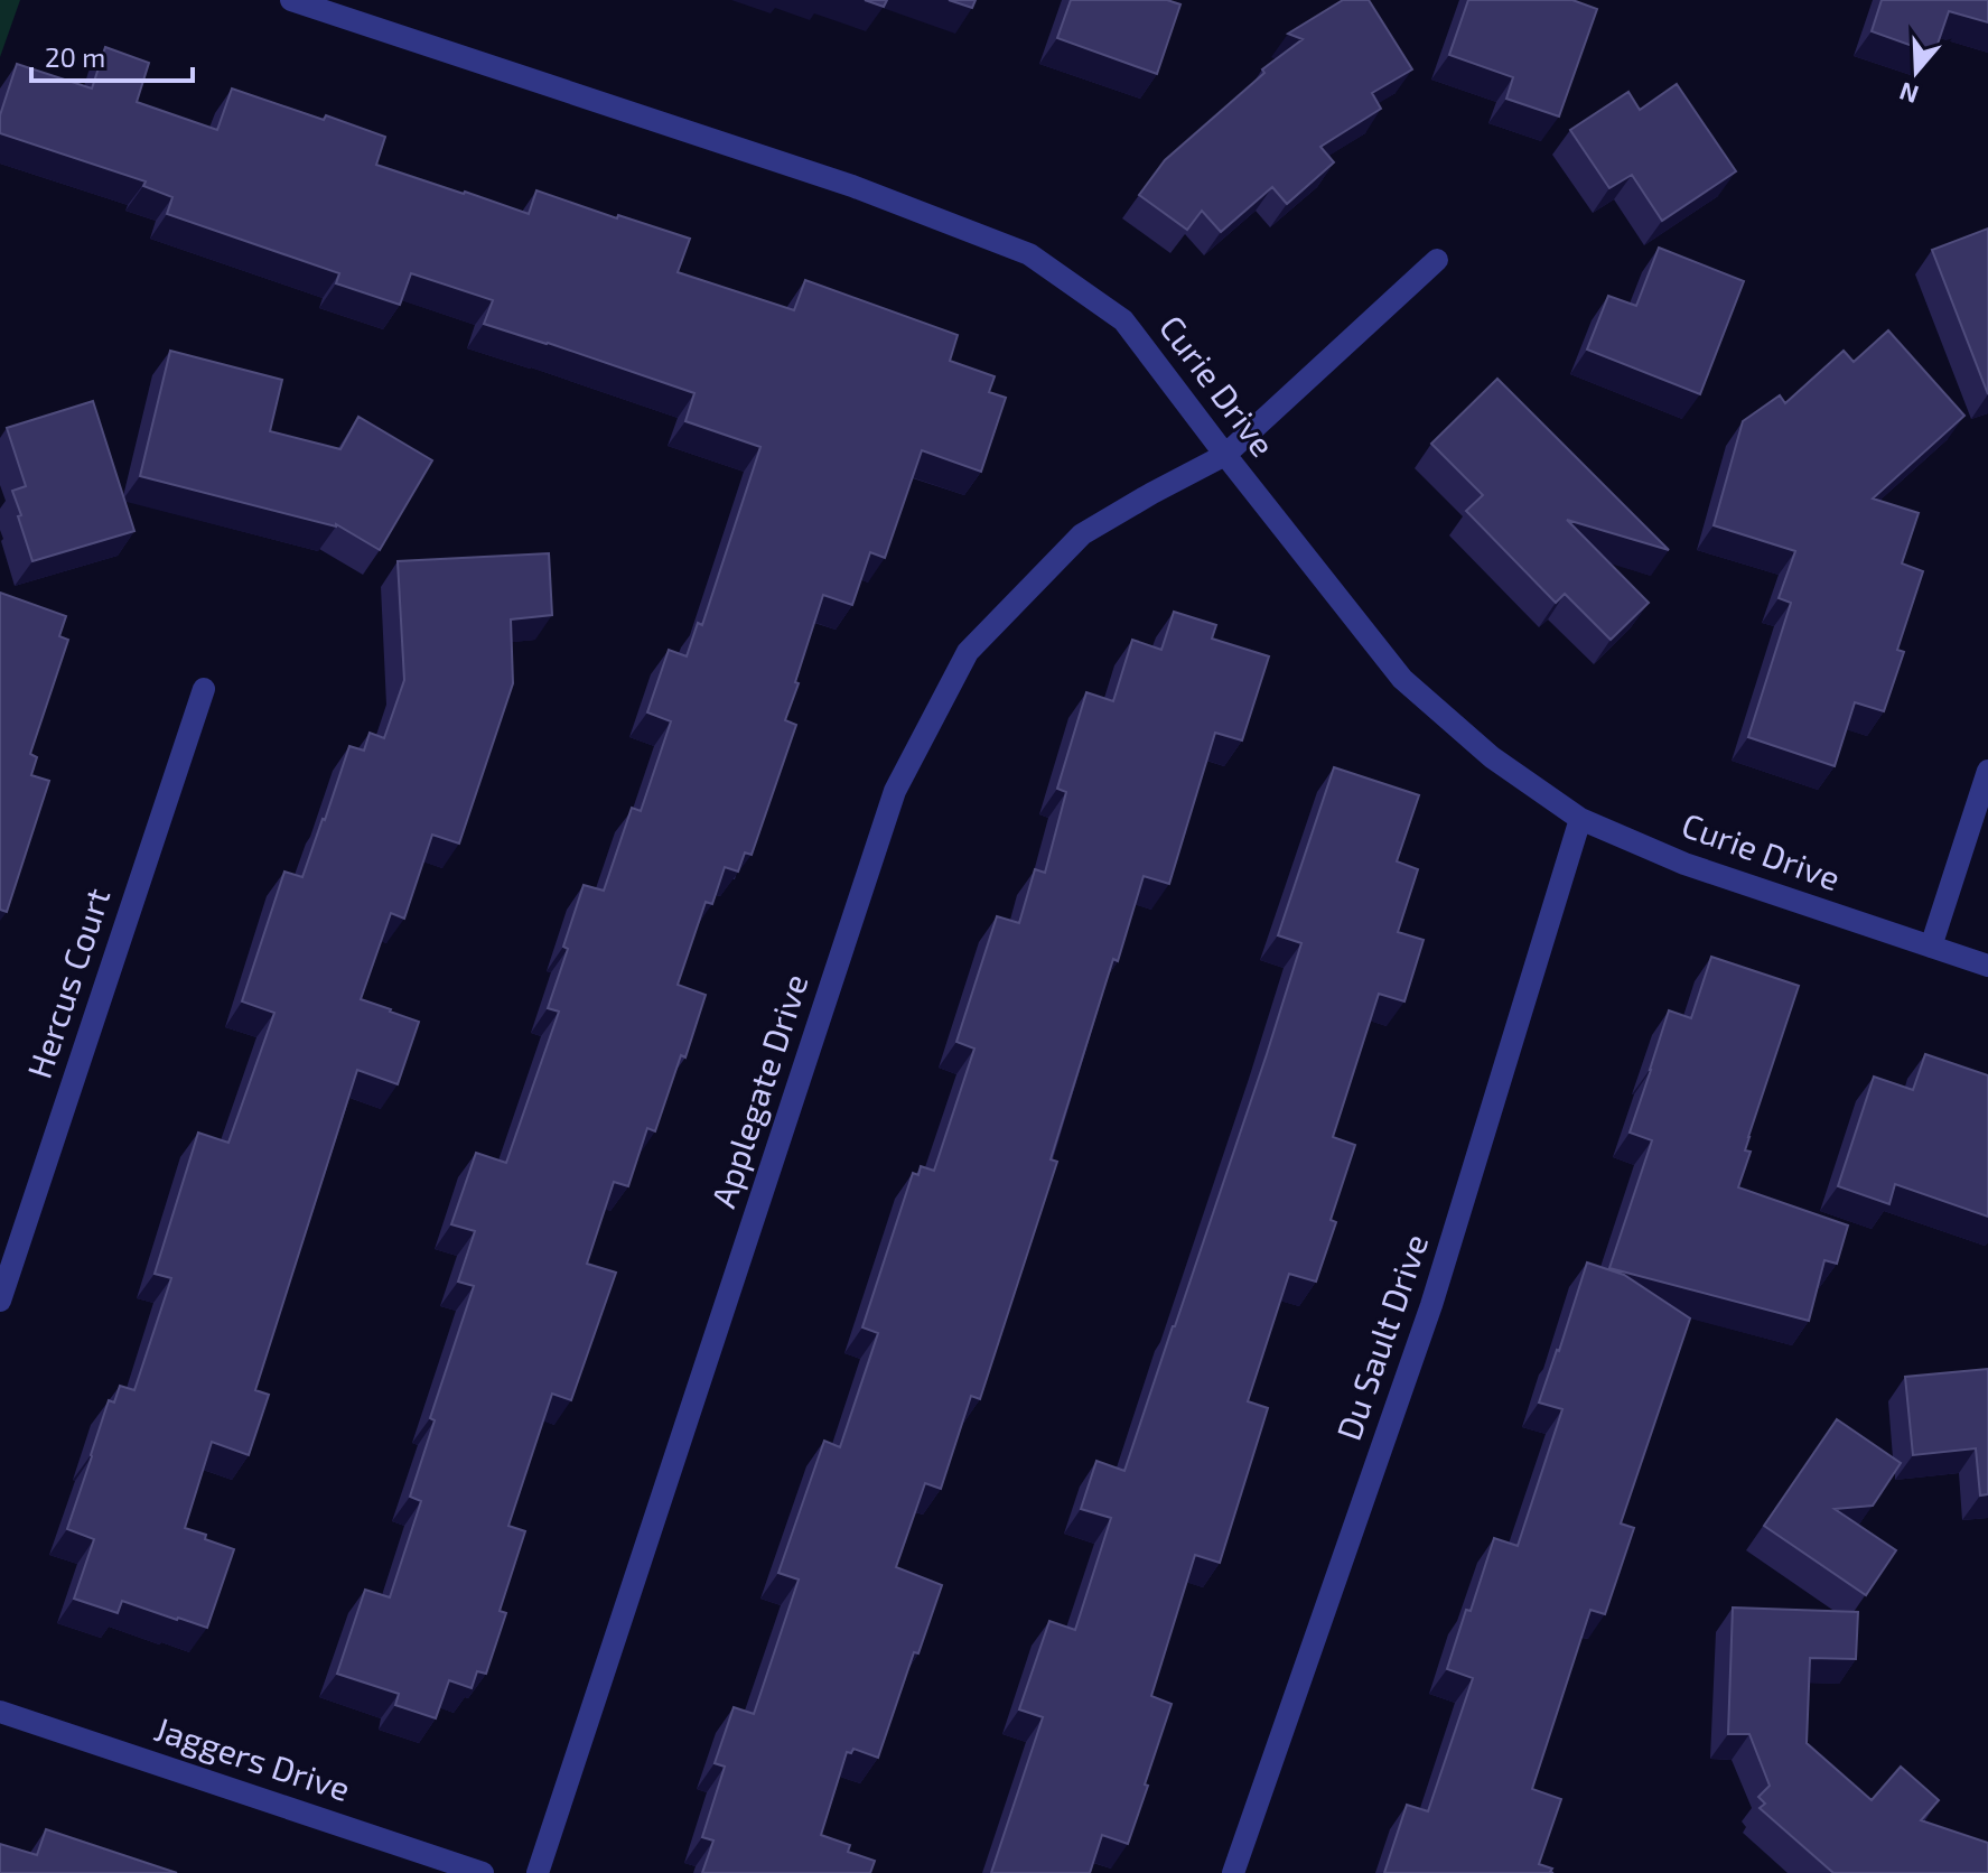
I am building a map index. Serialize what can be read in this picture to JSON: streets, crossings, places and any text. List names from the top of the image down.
{
  "streets": {
    "street": [
      "Curie Drive",
      "Hercus Court",
      "Applegate Drive",
      "Du Sault Drive",
      "Jaggers Drive"
    ]
  },
  "crossings": [
    ["Curie Drive", "Applegate Drive"],
    ["Curie Drive", "Du Sault Drive"]
  ],
  "scale_bar": "20 m",
  "north": "bottom"
}
